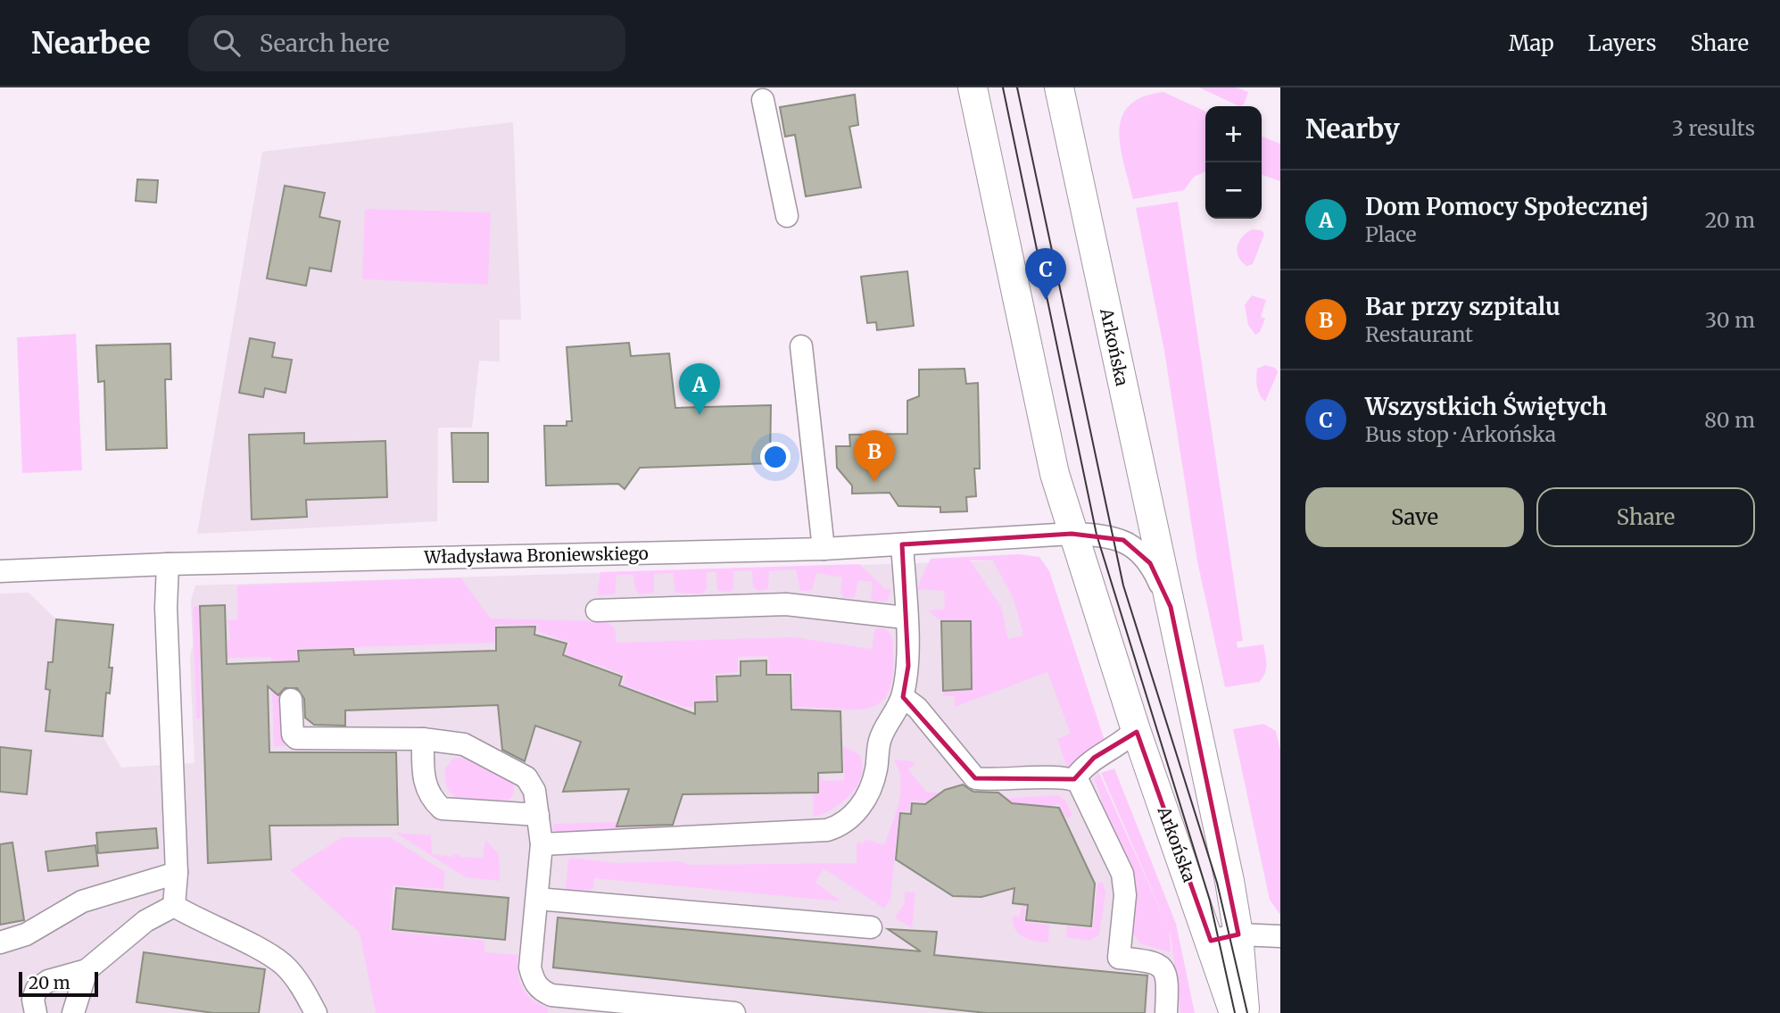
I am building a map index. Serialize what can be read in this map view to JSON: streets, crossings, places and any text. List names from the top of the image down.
{
  "streets": {
    "street": ["Arkońska", "Władysława Broniewskiego"]
  },
  "crossings": [
    ["Arkońska", "Władysława Broniewskiego"]
  ],
  "scale_bar": "20 m",
  "page": {
    "header": "Nearbee",
    "search": "Search here",
    "nav": ["Map", "Layers", "Share"],
    "heading": ["Nearby", "3 results"],
    "map_buttons": ["+", "−"],
    "list": [
      {
        "mark": "A",
        "name": "Dom Pomocy Społecznej",
        "note": "Place",
        "value": "20 m"
      },
      {
        "mark": "B",
        "name": "Bar przy szpitalu",
        "note": "Restaurant",
        "value": "30 m"
      },
      {
        "mark": "C",
        "name": "Wszystkich Świętych",
        "note": "Bus stop · Arkońska",
        "value": "80 m"
      }
    ],
    "pins": ["C", "A", "B"],
    "buttons": ["Save", "Share"],
    "scale": "20 m"
  }
}
